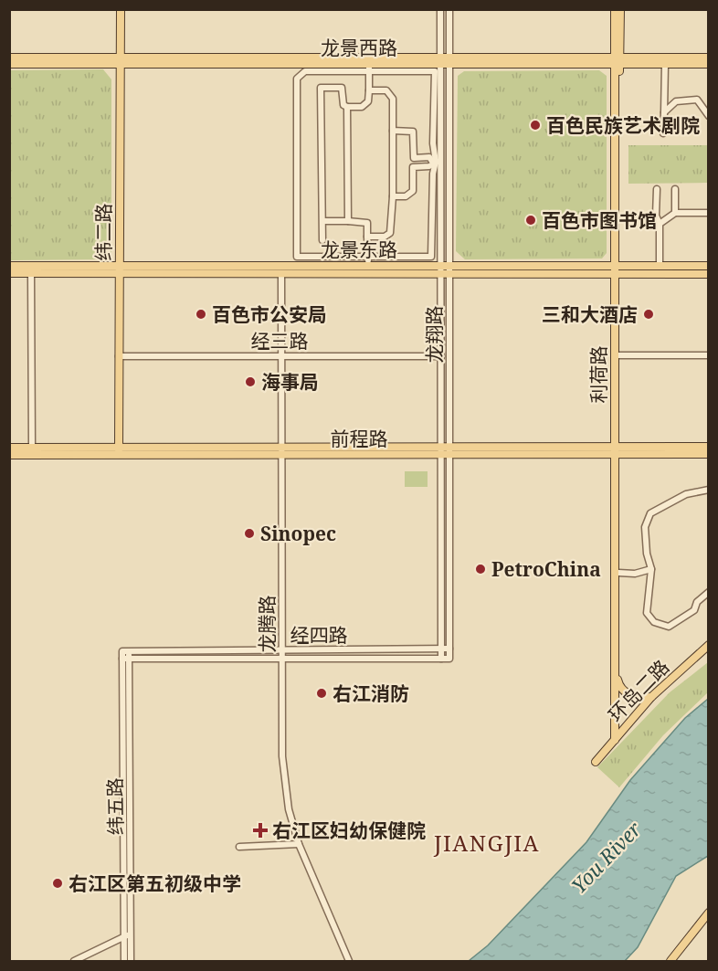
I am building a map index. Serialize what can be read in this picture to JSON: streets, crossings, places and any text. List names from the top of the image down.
{
  "streets": {
    "main road": [
      "龙景西路",
      "纬二路",
      "龙景东路",
      "利荷路",
      "前程路",
      "环岛二路"
    ],
    "street": [
      "龙翔路",
      "经三路",
      "龙腾路",
      "经四路",
      "纬五路"
    ]
  },
  "crossings": [
    ["龙景西路", "纬二路"],
    ["龙景西路", "龙翔路"],
    ["龙景西路", "利荷路"],
    ["纬二路", "龙景东路"],
    ["纬二路", "经三路"],
    ["纬二路", "前程路"],
    ["龙景东路", "龙翔路"],
    ["龙景东路", "利荷路"],
    ["龙景东路", "龙腾路"],
    ["龙翔路", "经三路"],
    ["龙翔路", "前程路"],
    ["龙翔路", "经四路"],
    ["经三路", "龙腾路"],
    ["利荷路", "前程路"],
    ["利荷路", "环岛二路"],
    ["前程路", "龙腾路"],
    ["龙腾路", "经四路"],
    ["经四路", "纬五路"]
  ],
  "districts": ["JIANGJIA"],
  "water": ["You River"],
  "places": {
    "other": [
      "百色民族艺术剧院",
      "百色市图书馆",
      "百色市公安局",
      "三和大酒店",
      "海事局",
      "Sinopec",
      "PetroChina",
      "右江消防",
      "右江区第五初级中学"
    ],
    "health": ["右江区妇幼保健院"]
  }
}
